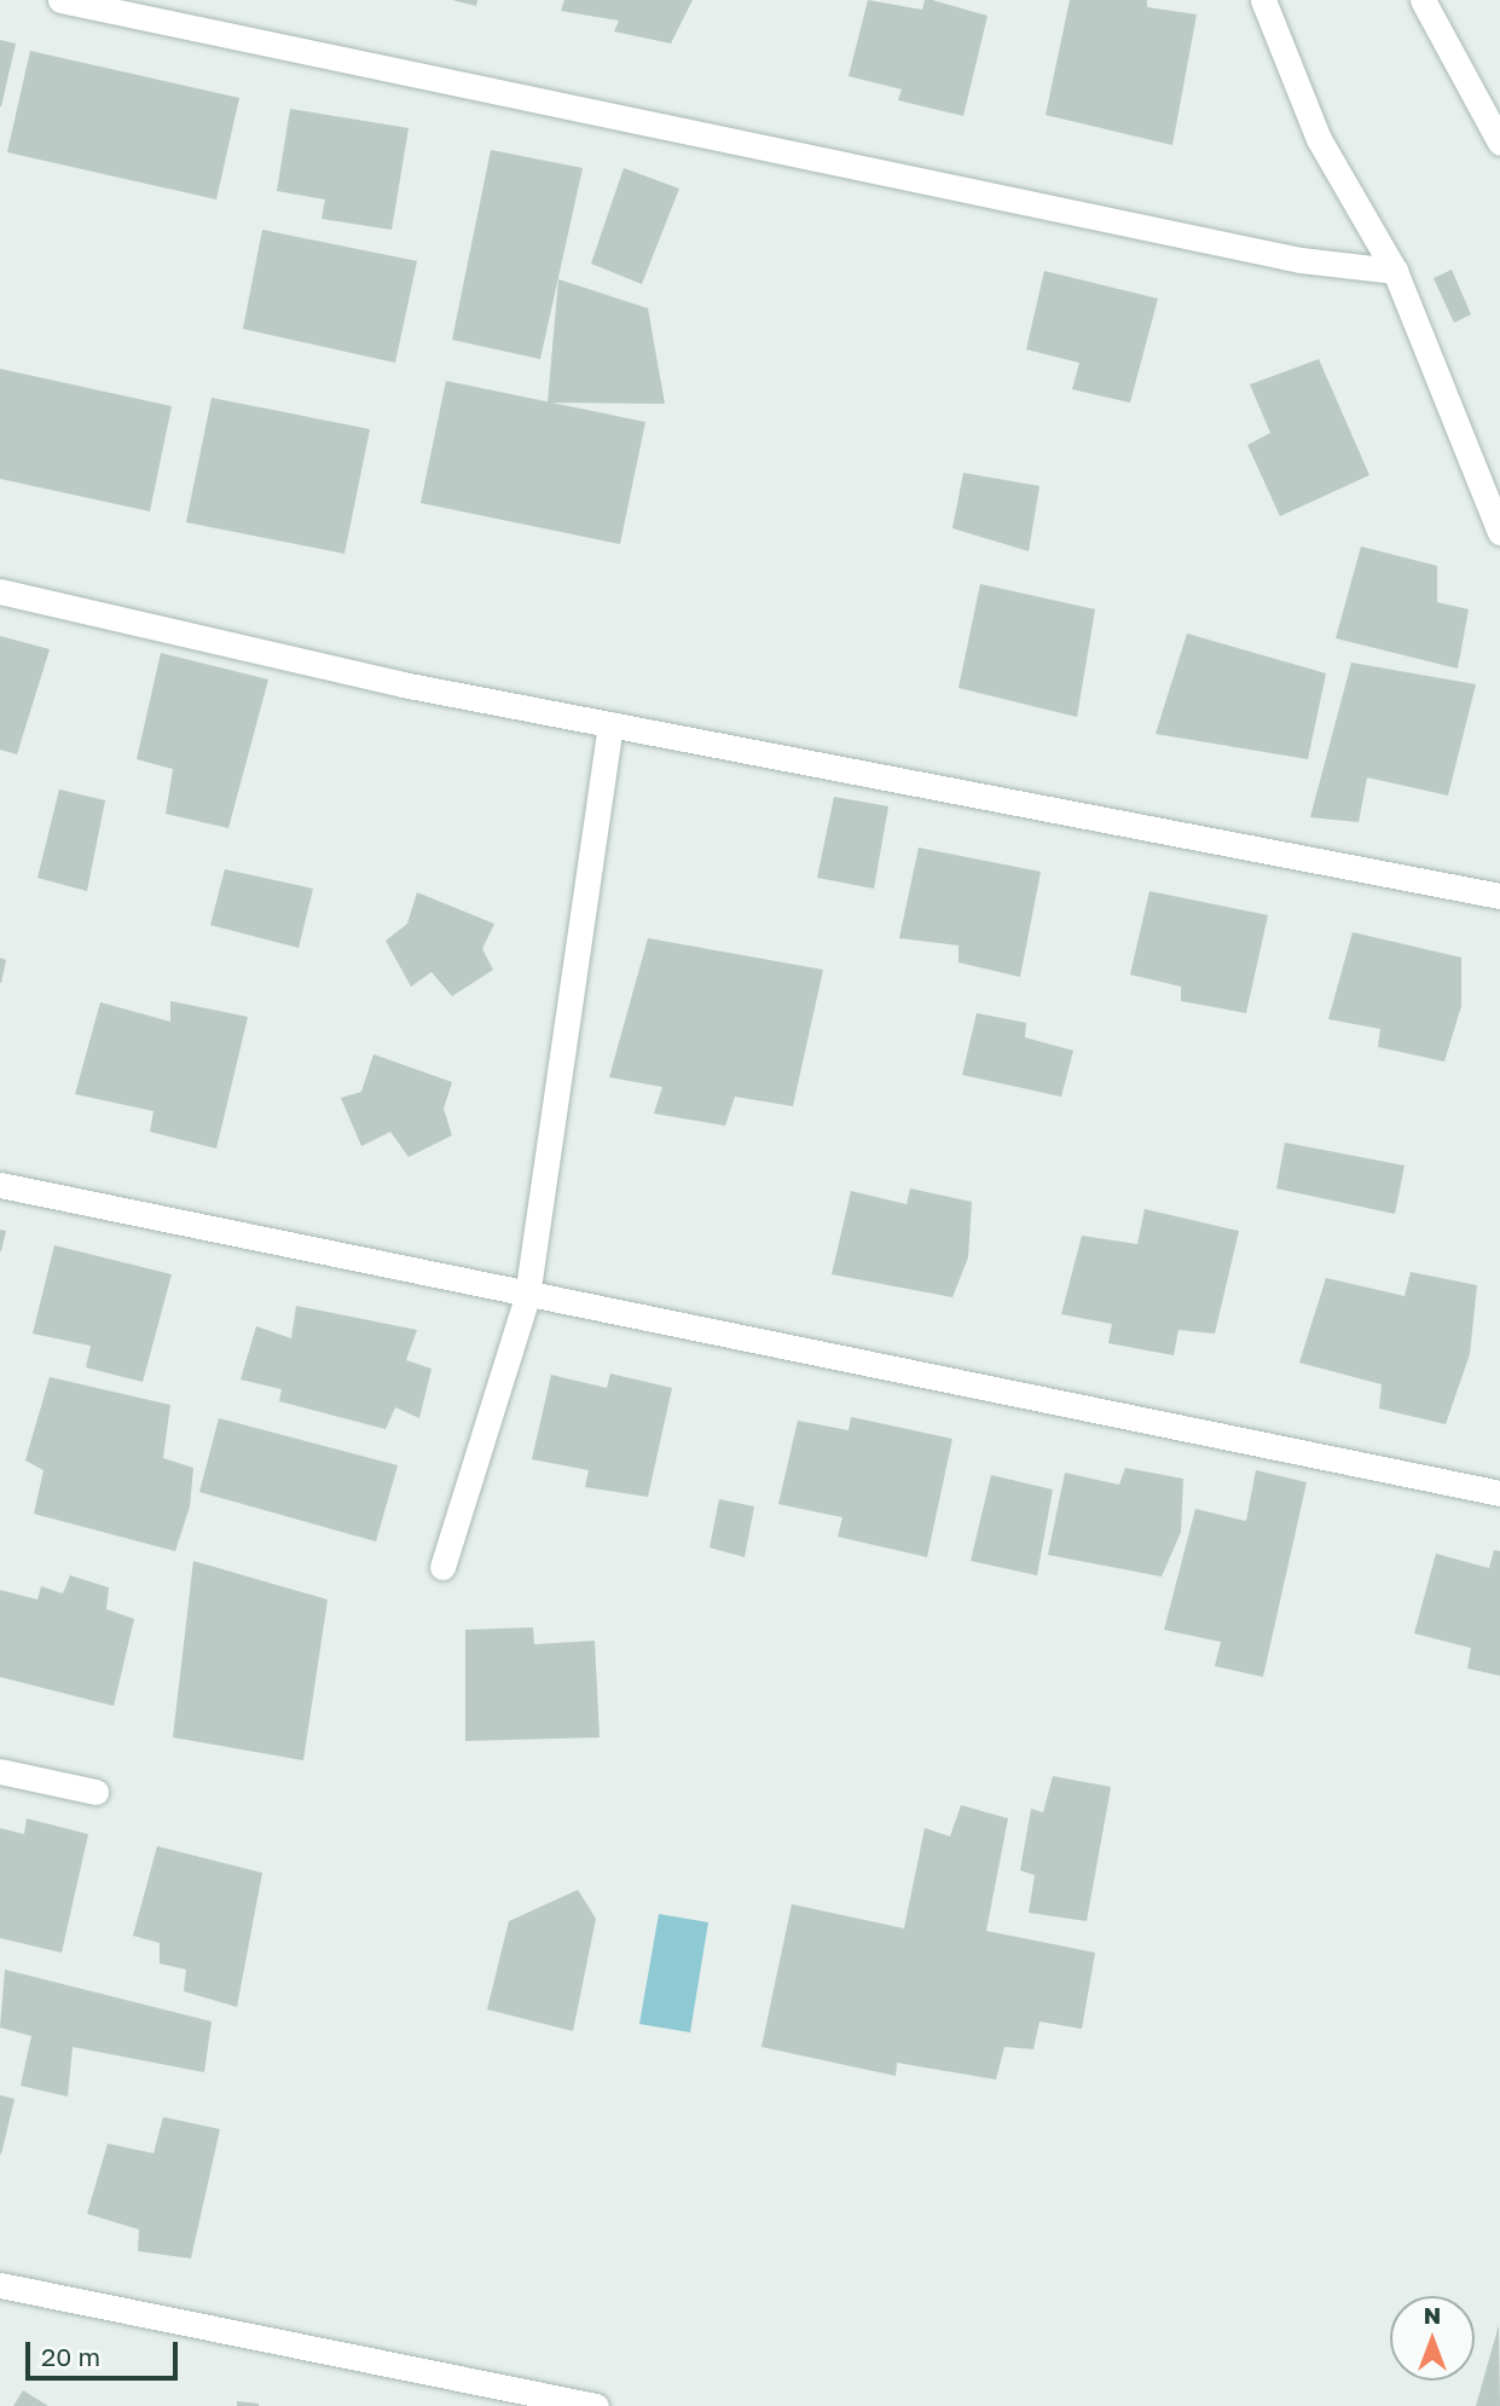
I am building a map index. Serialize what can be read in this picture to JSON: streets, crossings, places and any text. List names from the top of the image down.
{
  "scale_bar": "20 m",
  "north": "top"
}
